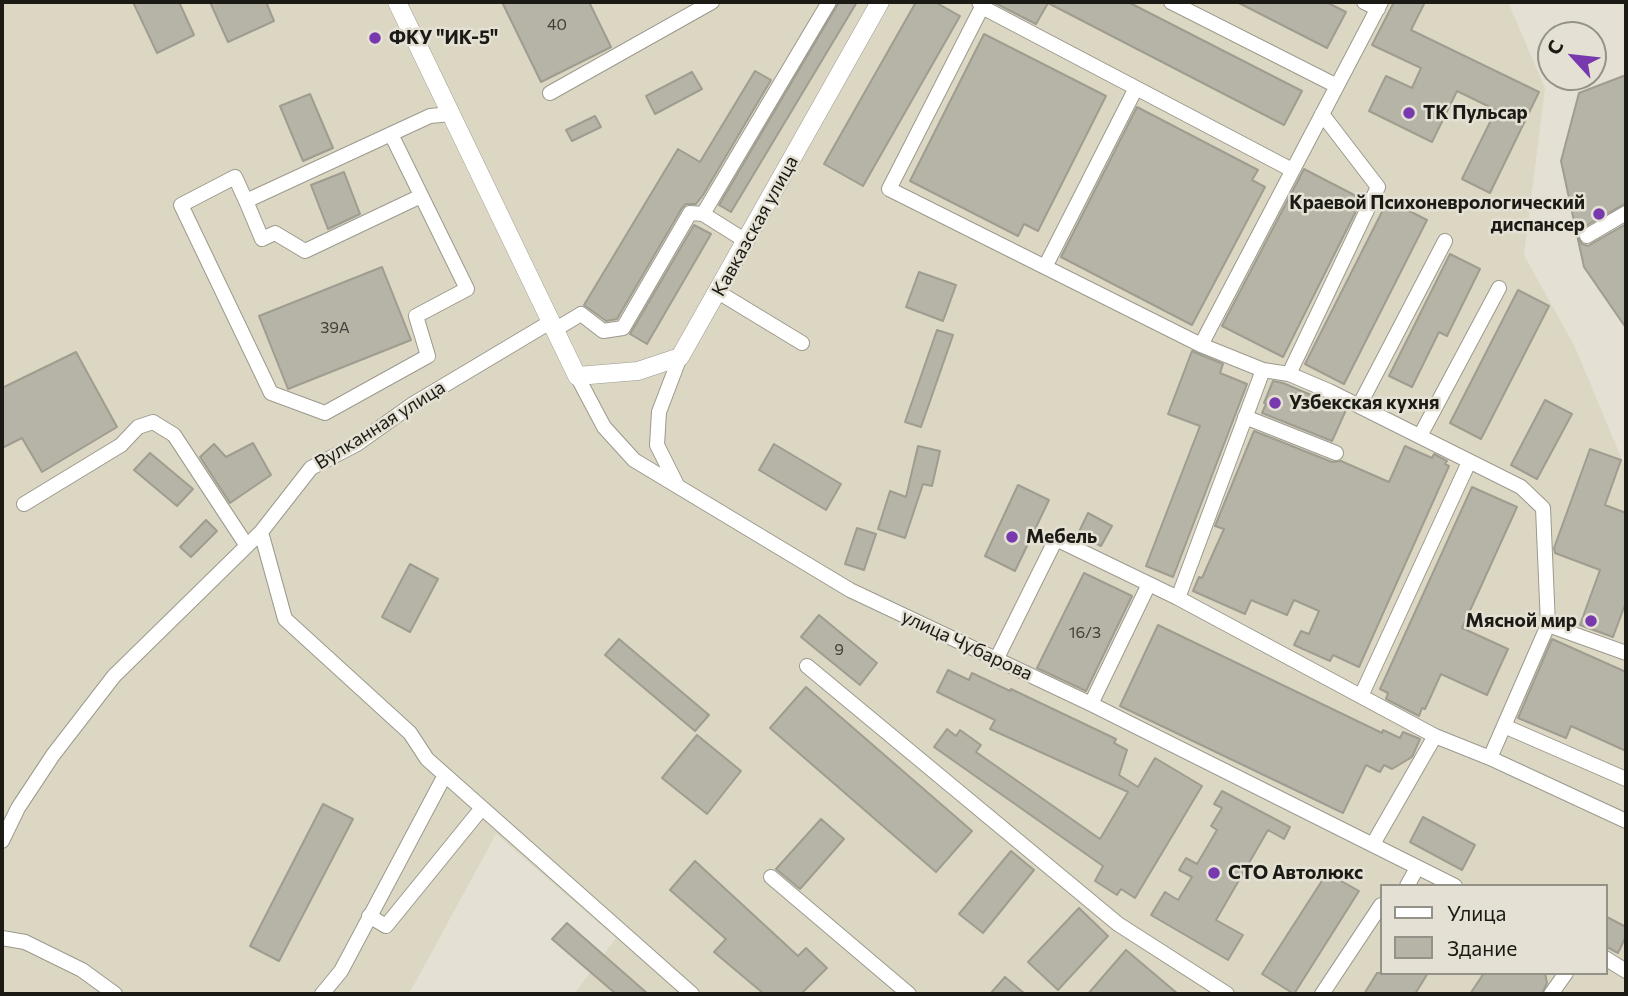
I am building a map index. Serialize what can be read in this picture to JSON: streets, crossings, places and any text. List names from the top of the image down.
{
  "streets": {
    "main road": ["Кавказская улица", "улица Чубарова"],
    "street": ["Вулканная улица"]
  },
  "crossings": [
    ["Вулканная улица", "улица Чубарова"]
  ],
  "places": [
    "ФКУ \"ИК-5\"",
    "ТК Пульсар",
    "Краевой Психоневрологический диспансер",
    "Узбекская кухня",
    "Мебель",
    "Мясной мир",
    "СТО Автолюкс"
  ],
  "house_numbers": [
    "40",
    "39А",
    "16/3",
    "9"
  ],
  "legend": ["Улица", "Здание"],
  "north": "top left"
}
